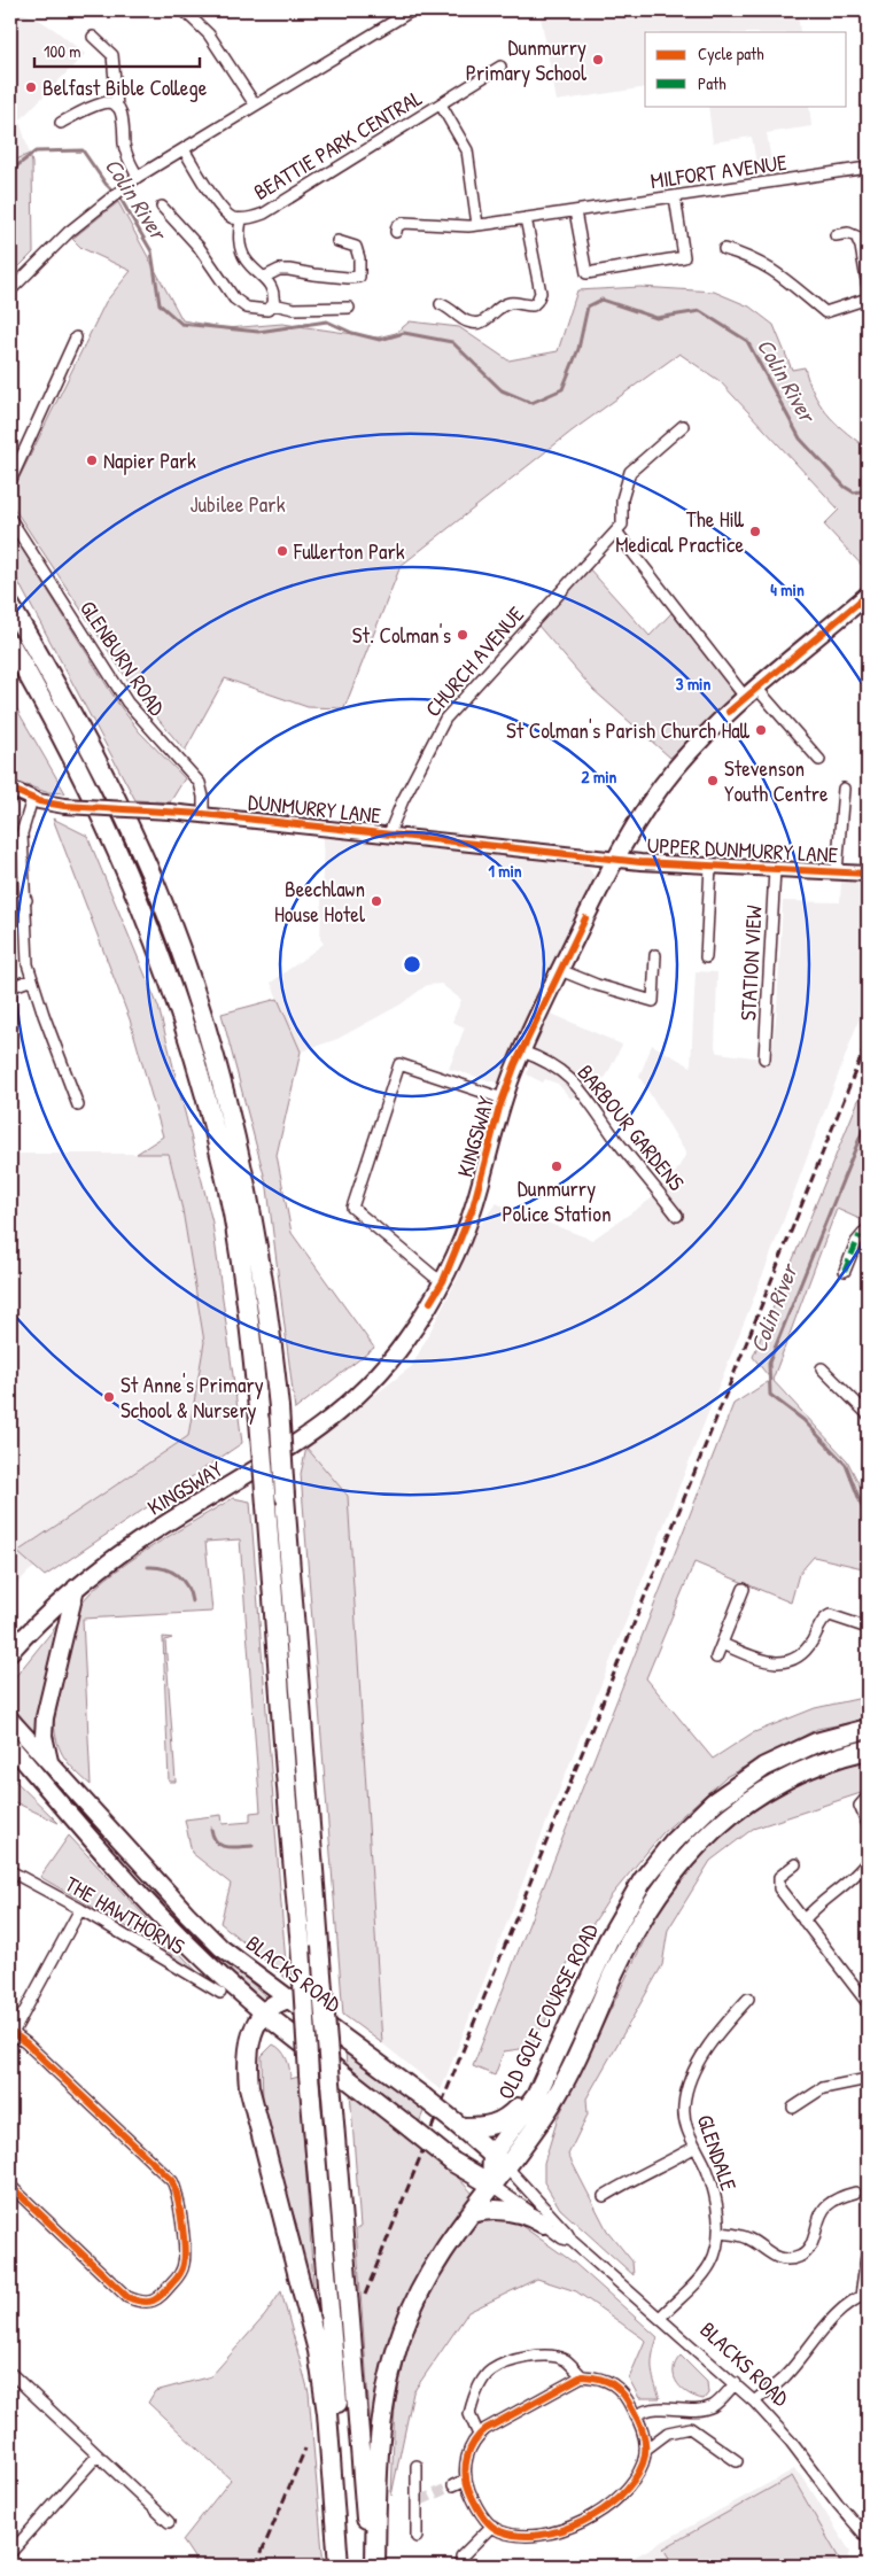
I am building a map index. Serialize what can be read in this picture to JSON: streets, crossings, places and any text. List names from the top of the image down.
{
  "streets": {
    "highway": ["BLACKS ROAD", "OLD GOLF COURSE ROAD"],
    "main road": ["KINGSWAY"],
    "street": [
      "BEATTIE PARK CENTRAL",
      "MILFORT AVENUE",
      "GLENBURN ROAD",
      "CHURCH AVENUE",
      "DUNMURRY LANE",
      "UPPER DUNMURRY LANE",
      "STATION VIEW",
      "BARBOUR GARDENS",
      "THE HAWTHORNS",
      "GLENDALE"
    ]
  },
  "crossings": [
    ["GLENBURN ROAD", "DUNMURRY LANE"],
    ["CHURCH AVENUE", "DUNMURRY LANE"],
    ["DUNMURRY LANE", "UPPER DUNMURRY LANE"],
    ["DUNMURRY LANE", "KINGSWAY"],
    ["UPPER DUNMURRY LANE", "STATION VIEW"],
    ["UPPER DUNMURRY LANE", "KINGSWAY"],
    ["BARBOUR GARDENS", "KINGSWAY"],
    ["BLACKS ROAD", "OLD GOLF COURSE ROAD"],
    ["BLACKS ROAD", "GLENDALE"]
  ],
  "water": ["Colin River"],
  "parks": ["Jubilee Park"],
  "places": [
    "Dunmurry Primary School",
    "Belfast Bible College",
    "Napier Park",
    "The Hill Medical Practice",
    "Fullerton Park",
    "St. Colman's",
    "St Colman's Parish Church Hall",
    "Stevenson Youth Centre",
    "Beechlawn House Hotel",
    "Dunmurry Police Station",
    "St Anne's Primary School & Nursery"
  ],
  "legend": ["Cycle path", "Path"],
  "scale_bar": "100 m",
  "rings": [
    "4 min",
    "3 min",
    "2 min",
    "1 min"
  ]
}
